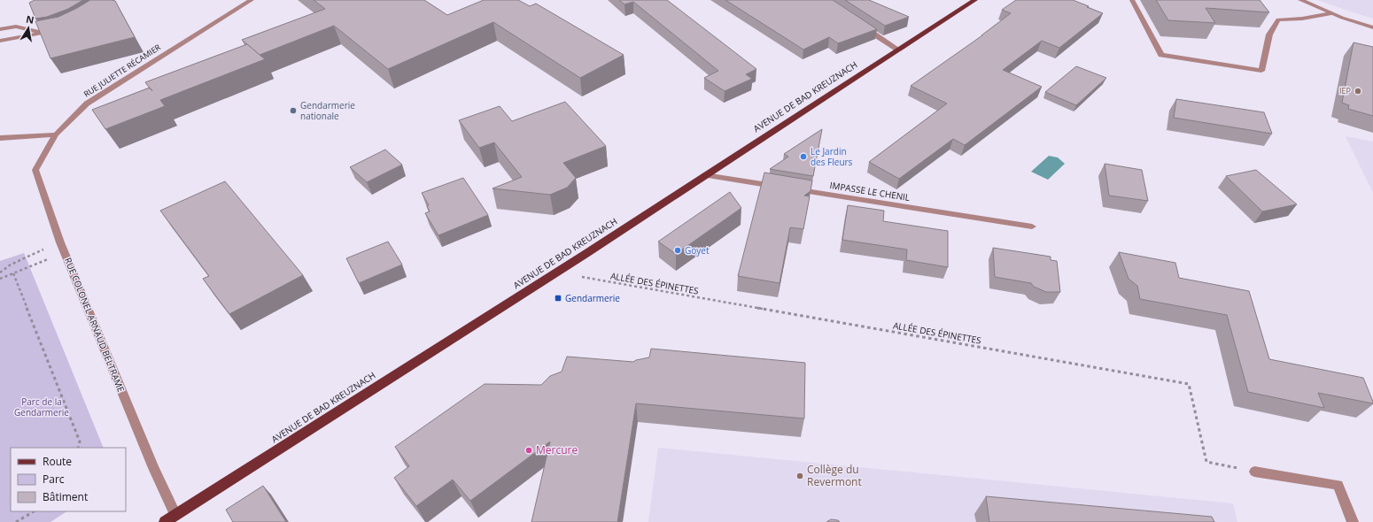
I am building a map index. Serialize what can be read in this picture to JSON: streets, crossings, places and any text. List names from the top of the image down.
{
  "streets": {
    "main road": ["AVENUE DE BAD KREUZNACH"],
    "street": ["RUE JULIETTE RÉCAMIER", "IMPASSE LE CHENIL", "RUE COLONEL ARNAUD BELTRAME"],
    "path": ["ALLÉE DES ÉPINETTES"]
  },
  "crossings": [
    ["RUE JULIETTE RÉCAMIER", "RUE COLONEL ARNAUD BELTRAME"],
    ["AVENUE DE BAD KREUZNACH", "IMPASSE LE CHENIL"],
    ["AVENUE DE BAD KREUZNACH", "ALLÉE DES ÉPINETTES"],
    ["AVENUE DE BAD KREUZNACH", "RUE COLONEL ARNAUD BELTRAME"]
  ],
  "parks": ["Parc de la Gendarmerie"],
  "places": {
    "other": [
      "IEP",
      "Gendarmerie nationale",
      "Le Jardin des Fleurs",
      "Goyet",
      "Mercure",
      "Collège du Revermont"
    ],
    "transit": ["Gendarmerie"]
  },
  "legend": ["Route", "Parc", "Bâtiment"],
  "north": "top"
}
